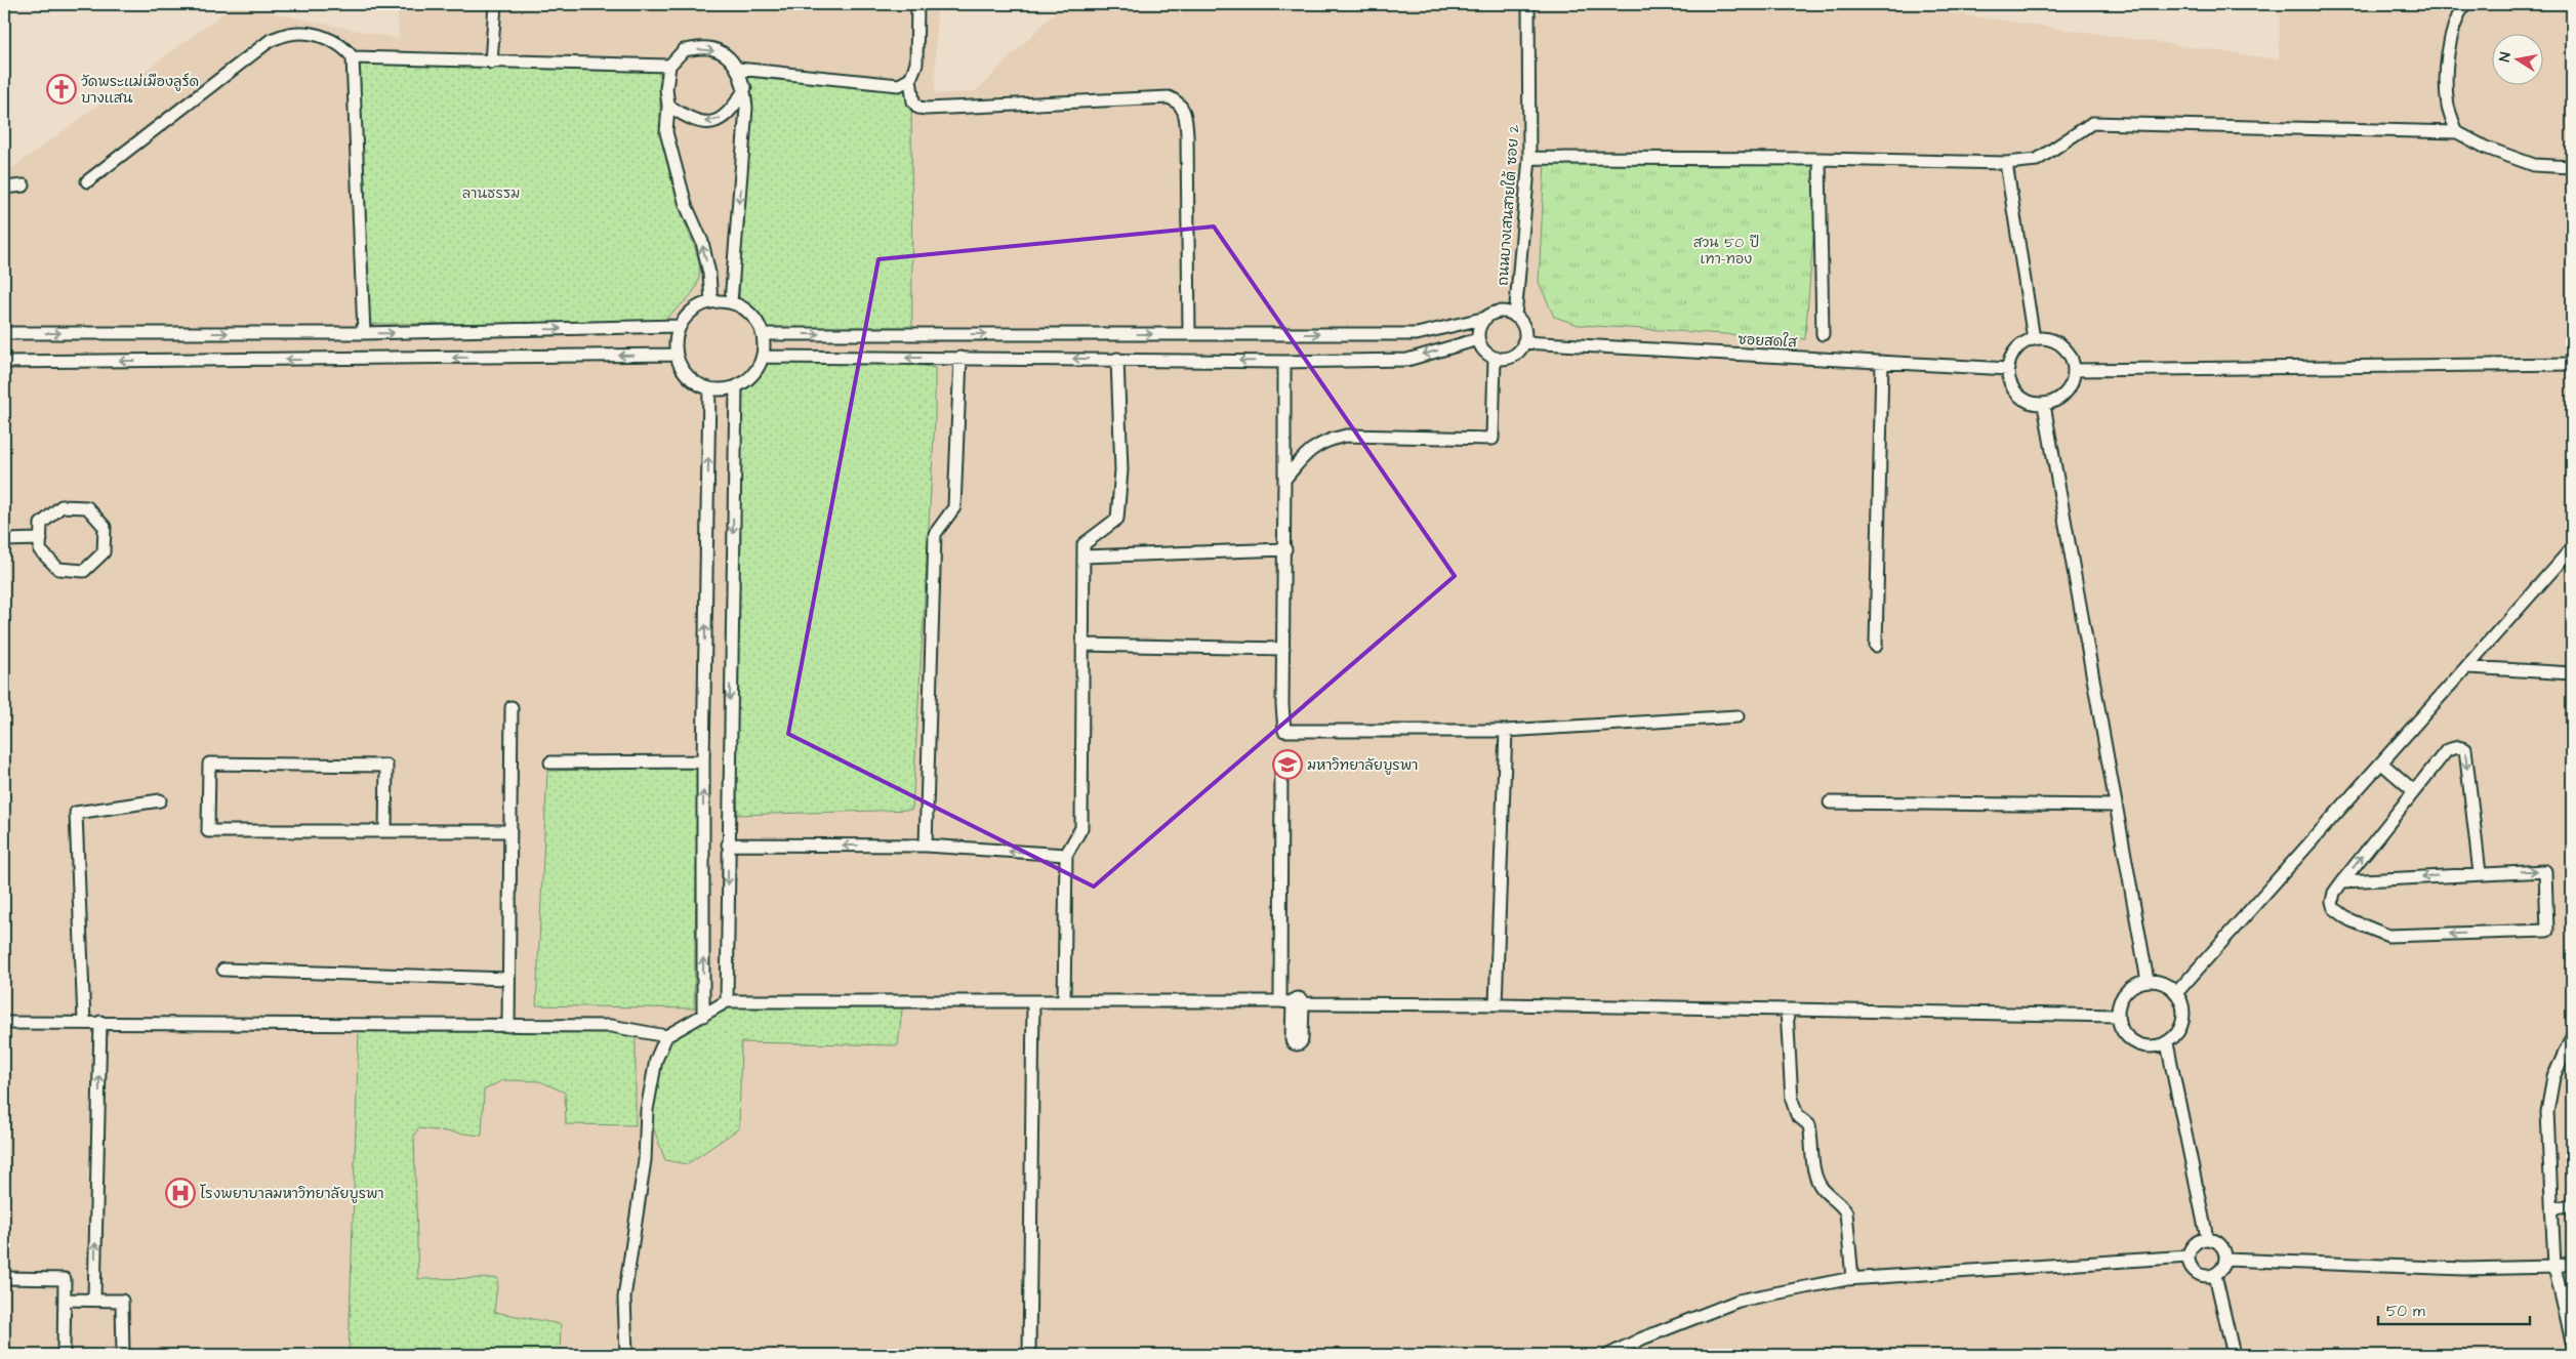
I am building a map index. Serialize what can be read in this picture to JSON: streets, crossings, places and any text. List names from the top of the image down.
{
  "streets": {
    "lane": ["ถนนบางเสนสายใต้ ซอย 2", "ซอยสดใส"]
  },
  "crossings": [
    ["ถนนบางเสนสายใต้ ซอย 2", "ซอยสดใส"]
  ],
  "parks": ["ลานธรรม", "สวน 50 ปี เทา-ทอง"],
  "places": {
    "church": ["วัดพระแม่เมืองลูร์ด บางแสน"],
    "school or university": ["มหาวิทยาลัยบูรพา"],
    "hospital": ["โรงพยาบาลมหาวิทยาลัยบูรพา"]
  },
  "scale_bar": "50 m",
  "north": "left"
}
